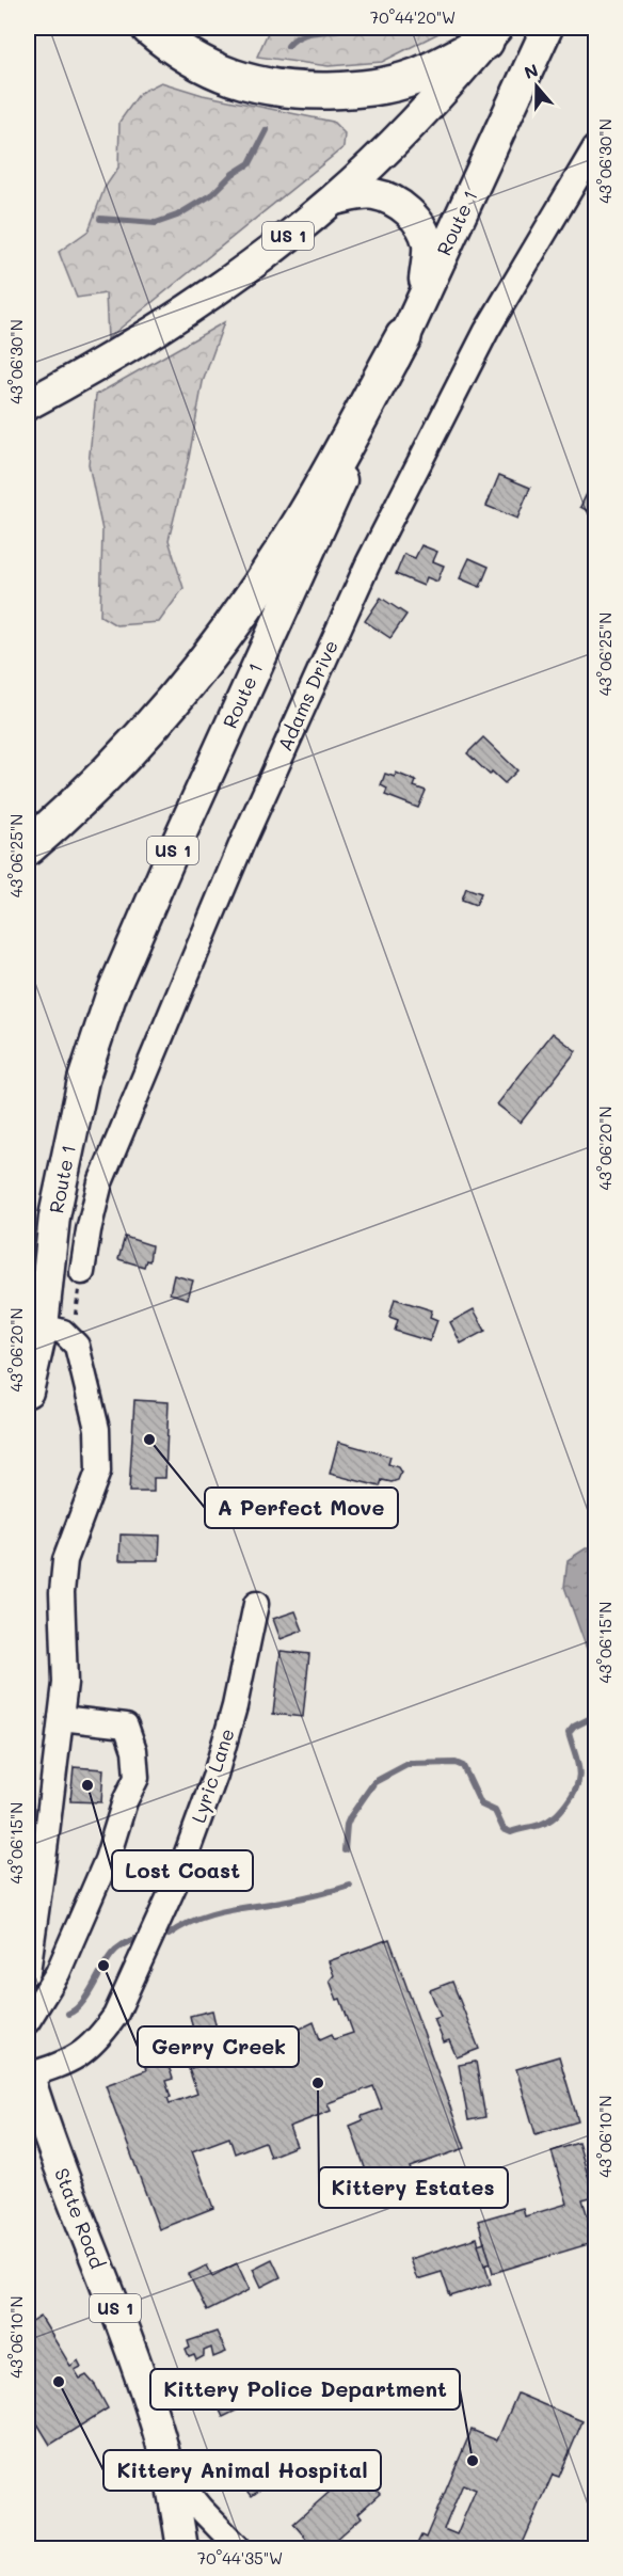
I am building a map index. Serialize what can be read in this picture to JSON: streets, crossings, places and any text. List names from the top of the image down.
{
  "streets": {
    "main road": ["Route 1", "US 1", "State Road"],
    "street": ["Adams Drive", "Lyric Lane"]
  },
  "crossings": [
    ["Lyric Lane", "State Road"]
  ],
  "places": [
    "A Perfect Move",
    "Lost Coast",
    "Gerry Creek",
    "Kittery Estates",
    "Kittery Animal Hospital",
    "Kittery Police Department"
  ],
  "north": "top",
  "coordinates": [
    "70°44'20\"W",
    "43°06'30\"N",
    "43°06'25\"N",
    "43°06'20\"N",
    "43°06'15\"N",
    "43°06'10\"N",
    "70°44'35\"W"
  ]
}
